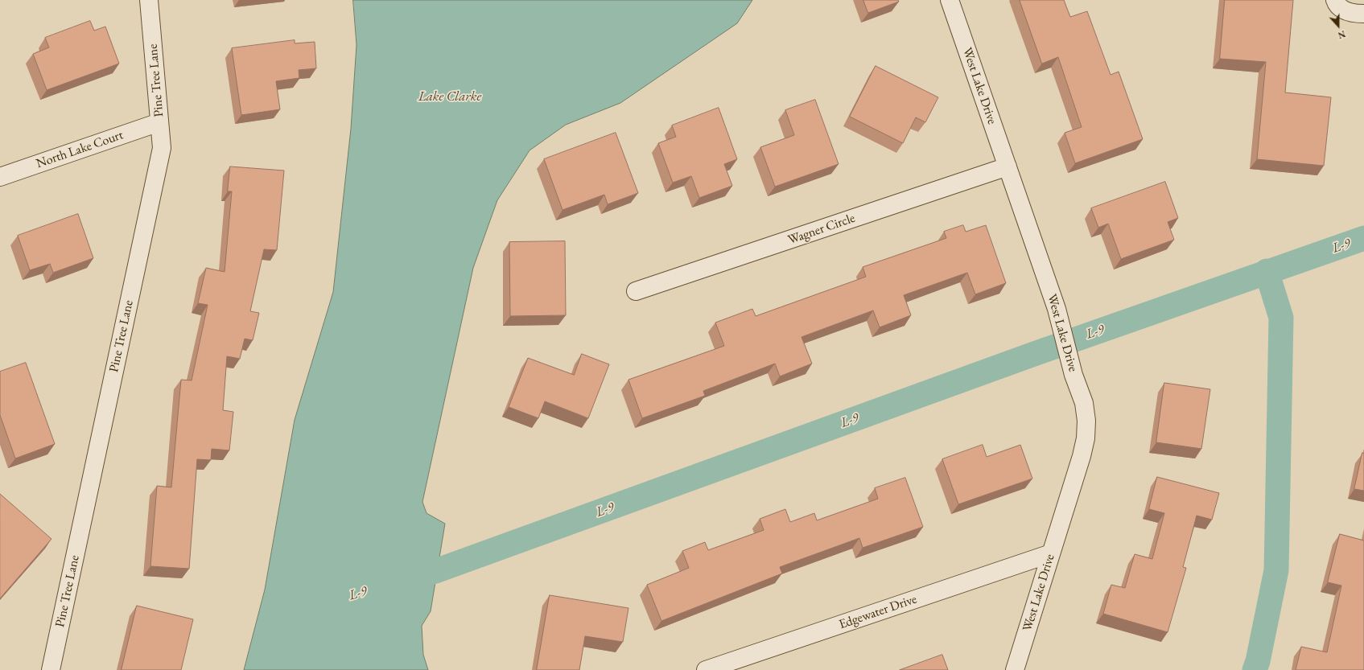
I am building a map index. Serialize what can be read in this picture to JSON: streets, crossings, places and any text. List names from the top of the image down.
{
  "streets": {
    "street": [
      "Pine Tree Lane",
      "West Lake Drive",
      "North Lake Court",
      "Wagner Circle",
      "Edgewater Drive"
    ]
  },
  "crossings": [
    ["Pine Tree Lane", "North Lake Court"],
    ["West Lake Drive", "Wagner Circle"],
    ["West Lake Drive", "Edgewater Drive"]
  ],
  "water": ["Lake Clarke", "L-9"],
  "north": "bottom"
}
